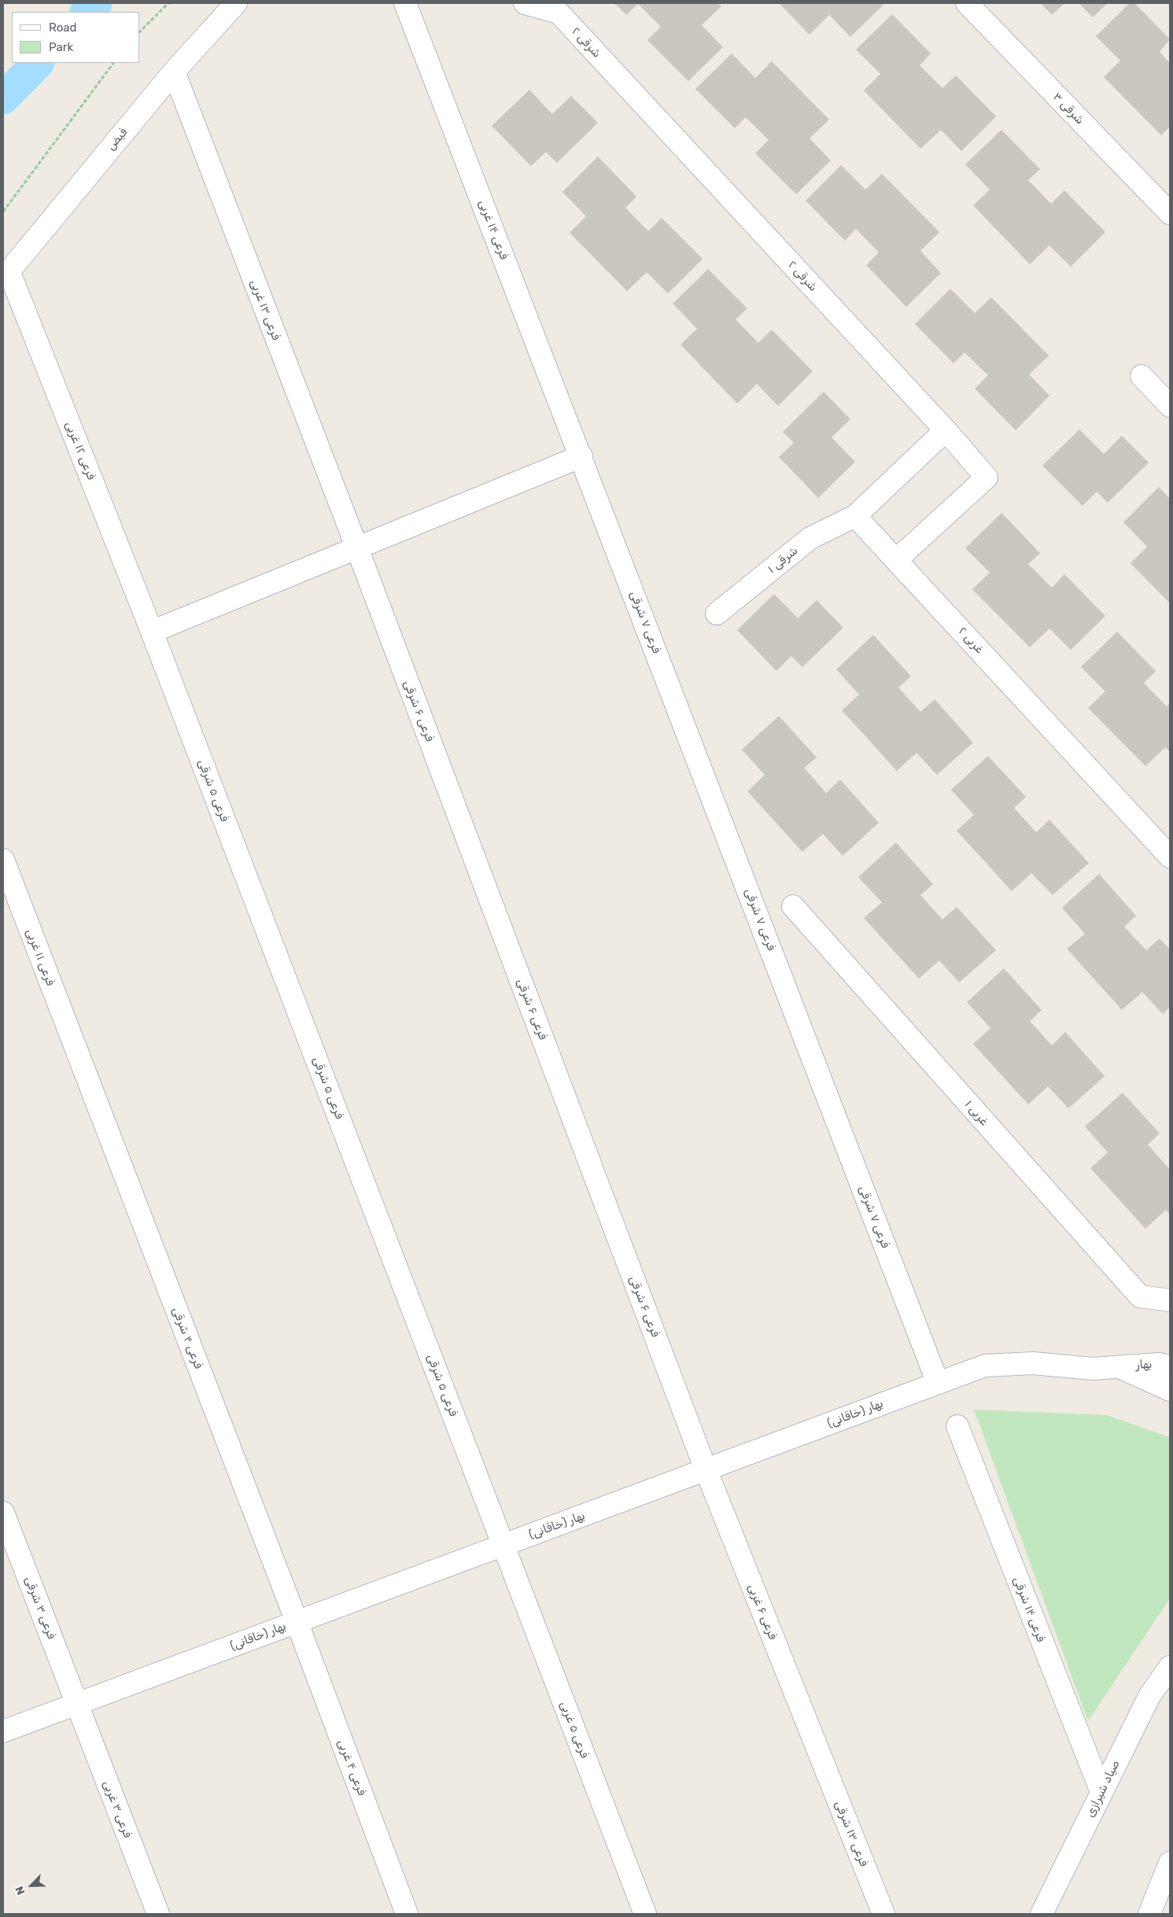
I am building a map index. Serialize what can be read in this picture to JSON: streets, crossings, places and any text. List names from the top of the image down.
{
  "streets": {
    "street": [
      "۲ شرقی",
      "۳ شرقی",
      "فیض",
      "فرعی ۱۴ غربی",
      "فرعی ۱۳ غربی",
      "فرعی ۱۲ غربی",
      "۱ شرقی",
      "فرعی ۷ شرقی",
      "۲ غربی",
      "فرعی ۶ شرقی",
      "فرعی ۵ شرقی",
      "فرعی ۱۱ غربی",
      "۱ غربی",
      "فرعی ۴ شرقی",
      "بهار",
      "بهار (خاقانی)",
      "فرعی ۳ شرقی",
      "فرعی ۱۴ شرقی",
      "فرعی ۶ غربی",
      "فرعی ۵ غربی",
      "فرعی ۴ غربی",
      "صیاد شیرازی",
      "فرعی ۳ غربی",
      "فرعی ۱۳ شرقی"
    ]
  },
  "crossings": [
    ["۲ شرقی", "۲ غربی"],
    ["فیض", "فرعی ۱۳ غربی"],
    ["فیض", "فرعی ۱۲ غربی"],
    ["فرعی ۱۴ غربی", "فرعی ۷ شرقی"],
    ["فرعی ۱۳ غربی", "فرعی ۶ شرقی"],
    ["فرعی ۱۲ غربی", "فرعی ۵ شرقی"],
    ["۱ شرقی", "۲ غربی"],
    ["فرعی ۷ شرقی", "بهار (خاقانی)"],
    ["فرعی ۶ شرقی", "بهار (خاقانی)"],
    ["فرعی ۶ شرقی", "فرعی ۶ غربی"],
    ["فرعی ۵ شرقی", "بهار (خاقانی)"],
    ["فرعی ۵ شرقی", "فرعی ۵ غربی"],
    ["فرعی ۱۱ غربی", "فرعی ۴ شرقی"],
    ["فرعی ۴ شرقی", "بهار (خاقانی)"],
    ["فرعی ۴ شرقی", "فرعی ۴ غربی"],
    ["بهار", "بهار (خاقانی)"],
    ["بهار (خاقانی)", "فرعی ۳ شرقی"],
    ["بهار (خاقانی)", "فرعی ۶ غربی"],
    ["بهار (خاقانی)", "فرعی ۵ غربی"],
    ["بهار (خاقانی)", "فرعی ۴ غربی"],
    ["بهار (خاقانی)", "فرعی ۳ غربی"],
    ["فرعی ۳ شرقی", "فرعی ۳ غربی"],
    ["فرعی ۱۴ شرقی", "صیاد شیرازی"],
    ["فرعی ۶ غربی", "فرعی ۱۳ شرقی"]
  ],
  "legend": ["Road", "Park"],
  "north": "bottom left"
}
